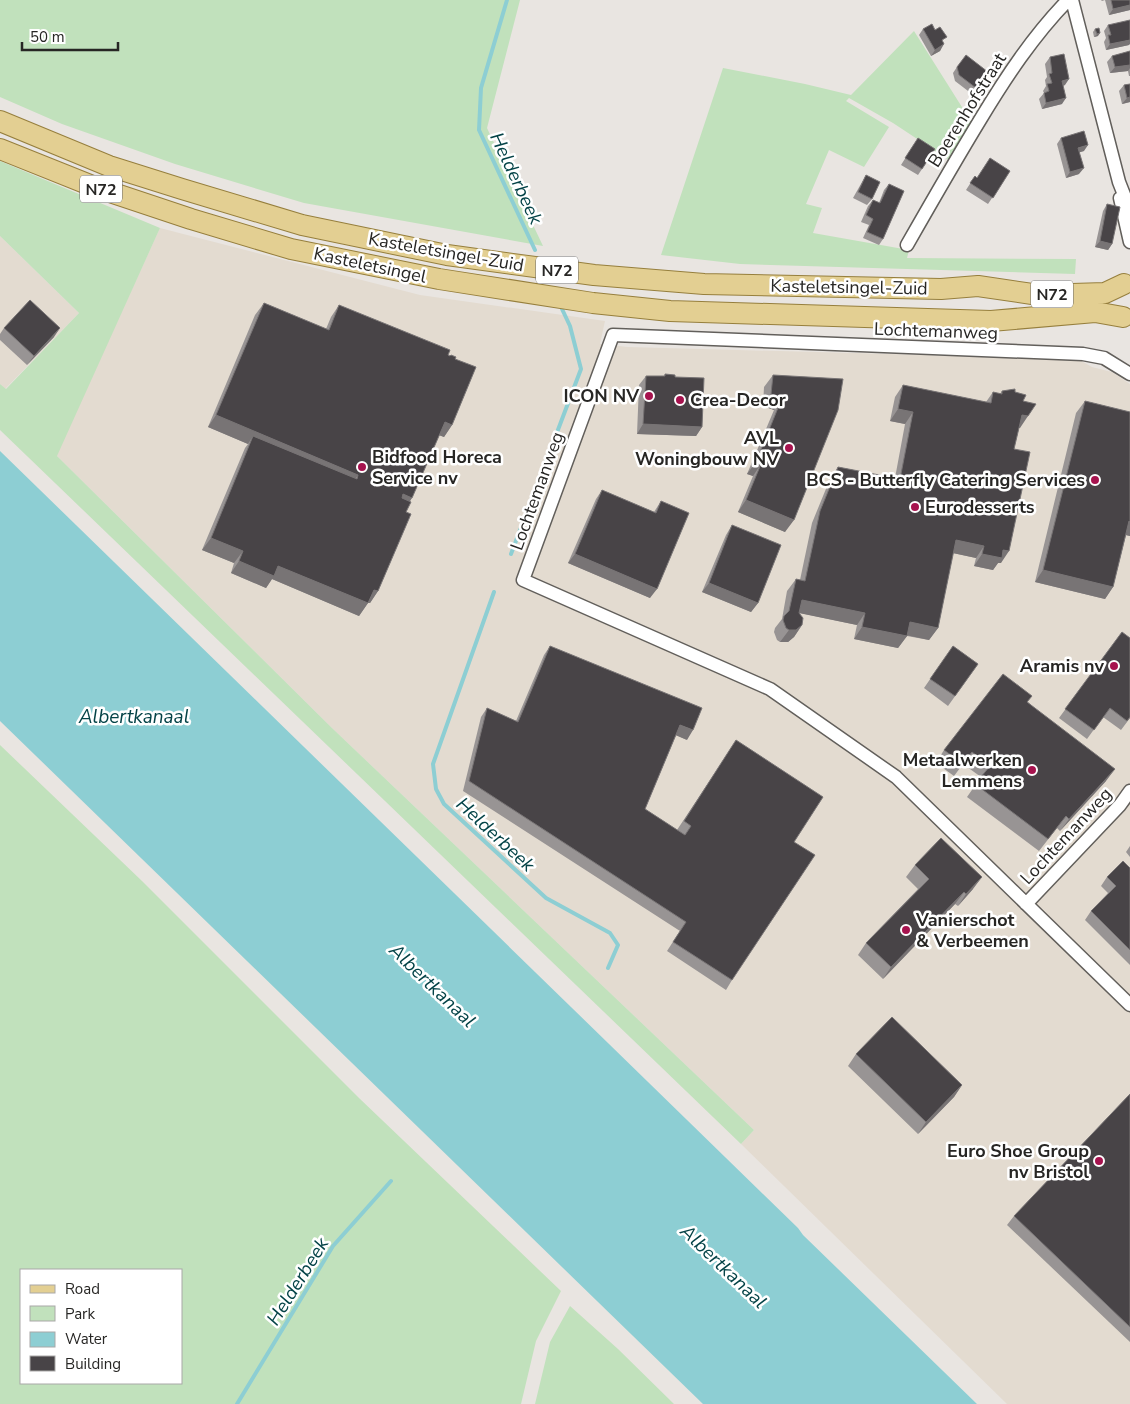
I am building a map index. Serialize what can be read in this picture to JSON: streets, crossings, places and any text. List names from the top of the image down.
{
  "streets": {
    "main road": ["N72", "Kasteletsingel-Zuid", "Kasteletsingel"],
    "street": ["Boerenhofstraat", "Lochtemanweg"]
  },
  "crossings": [
    ["N72", "Kasteletsingel-Zuid"],
    ["Kasteletsingel-Zuid", "Kasteletsingel"]
  ],
  "water": ["Helderbeek", "Albertkanaal"],
  "places": [
    "ICON NV",
    "Crea-Decor",
    "AVL Woningbouw NV",
    "Bidfood Horeca Service nv",
    "BCS - Butterfly Catering Services",
    "Eurodesserts",
    "Aramis nv",
    "Metaalwerken Lemmens",
    "Vanierschot & Verbeemen",
    "Euro Shoe Group nv Bristol"
  ],
  "legend": [
    "Road",
    "Park",
    "Water",
    "Building"
  ],
  "scale_bar": "50 m"
}
